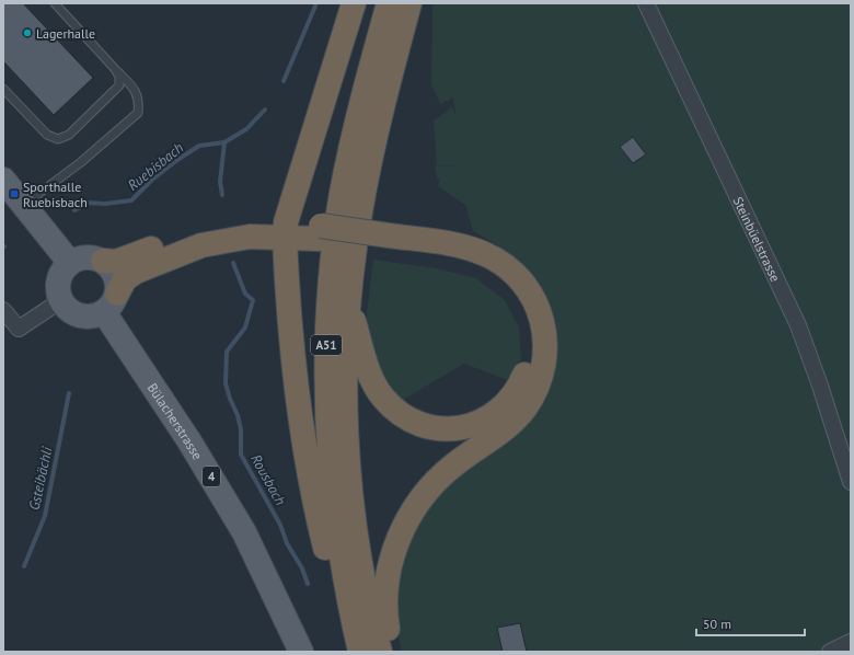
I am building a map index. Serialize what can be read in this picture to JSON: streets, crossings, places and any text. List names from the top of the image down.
{
  "streets": {
    "highway": ["A51"],
    "main road": ["Bülacherstrasse", "4"],
    "street": ["Steinbüelstrasse"]
  },
  "water": ["Ruebisbach", "Gsteibächli", "Rousbach"],
  "places": {
    "other": ["Lagerhalle"],
    "transit": ["Sporthalle Ruebisbach"]
  },
  "scale_bar": "50 m"
}
